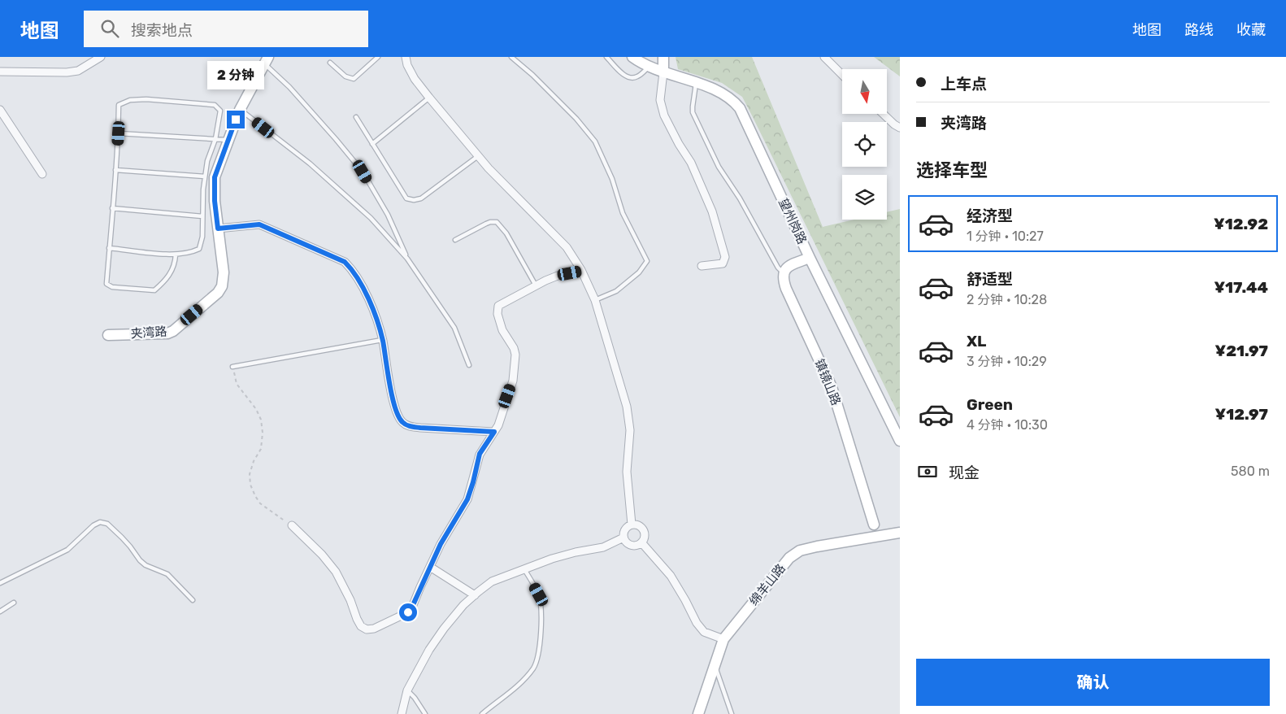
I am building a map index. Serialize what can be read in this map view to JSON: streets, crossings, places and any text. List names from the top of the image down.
{
  "streets": {
    "street": [
      "望州岗路",
      "夹湾路",
      "镇镜山路",
      "绵羊山路"
    ]
  },
  "north": "bottom",
  "page": {
    "header": "地图",
    "search": "搜索地点",
    "nav": ["地图", "路线", "收藏"],
    "banner": ["上车点", "夹湾路"],
    "bubble": "2 分钟",
    "heading": "选择车型",
    "list": [
      {
        "name": "经济型",
        "note": "1 分钟 · 10:27",
        "value": "¥12.92"
      },
      {
        "name": "舒适型",
        "note": "2 分钟 · 10:28",
        "value": "¥17.44"
      },
      {
        "name": "XL",
        "note": "3 分钟 · 10:29",
        "value": "¥21.97"
      },
      {
        "name": "Green",
        "note": "4 分钟 · 10:30",
        "value": "¥12.97"
      }
    ],
    "pay": ["现金", "580 m"],
    "buttons": "确认"
  }
}
